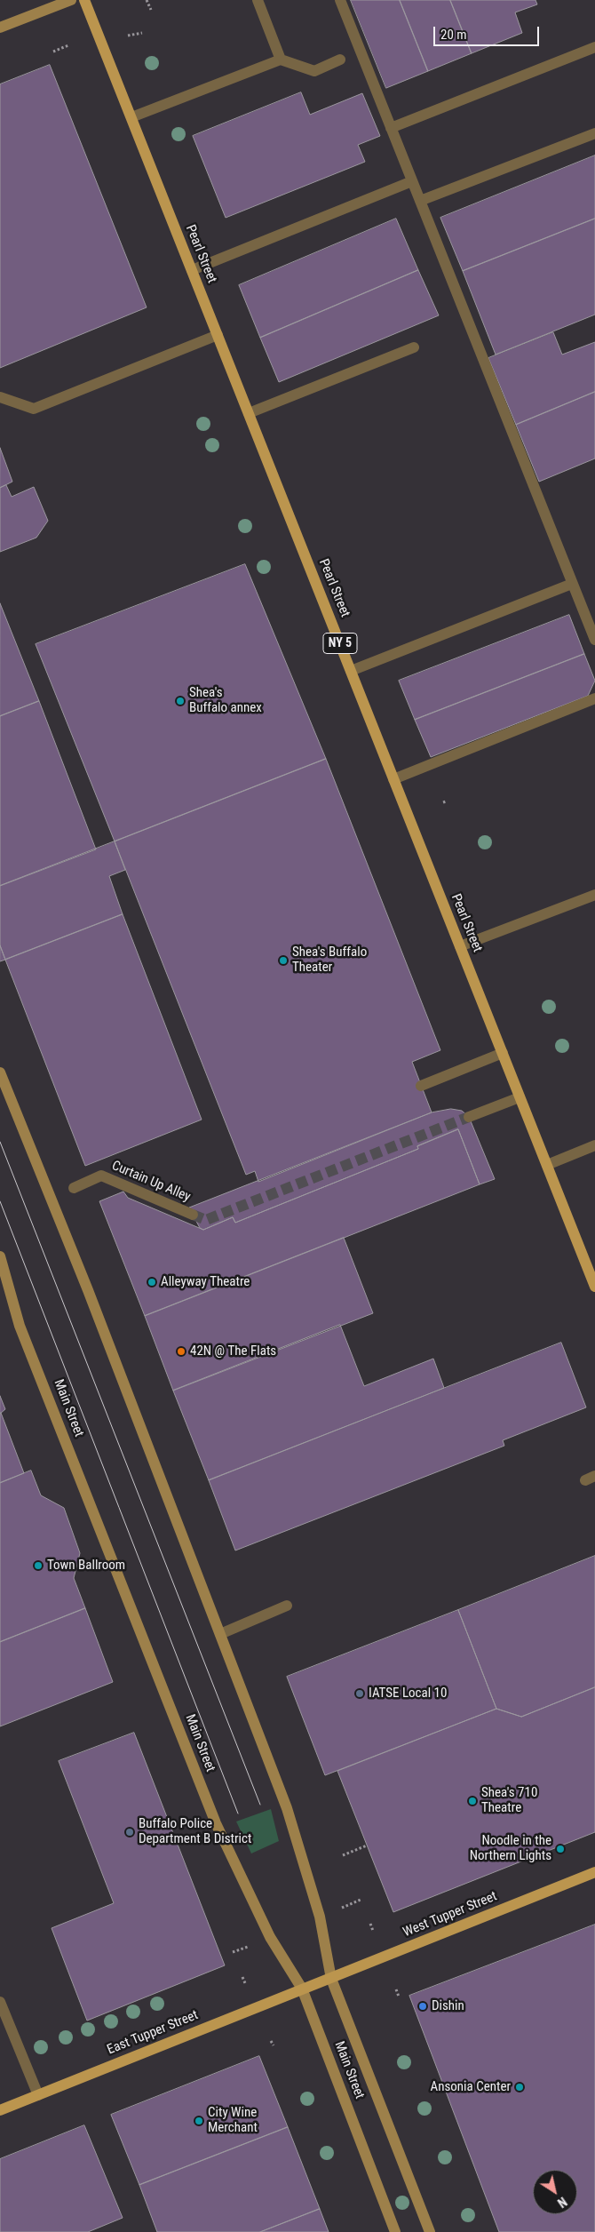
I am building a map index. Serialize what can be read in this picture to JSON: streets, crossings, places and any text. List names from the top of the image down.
{
  "streets": {
    "main road": [
      "Pearl Street",
      "NY 5",
      "Main Street",
      "West Tupper Street",
      "East Tupper Street"
    ],
    "street": ["Curtain Up Alley"]
  },
  "crossings": [
    ["Main Street", "East Tupper Street"],
    ["West Tupper Street", "East Tupper Street"]
  ],
  "places": [
    "Shea's Buffalo annex",
    "Shea's Buffalo Theater",
    "Alleyway Theatre",
    "42N @ The Flats",
    "Town Ballroom",
    "IATSE Local 10",
    "Shea's 710 Theatre",
    "Buffalo Police Department B District",
    "Noodle in the Northern Lights",
    "Dishin",
    "Ansonia Center",
    "City Wine Merchant"
  ],
  "scale_bar": "20 m",
  "north": "bottom right"
}
